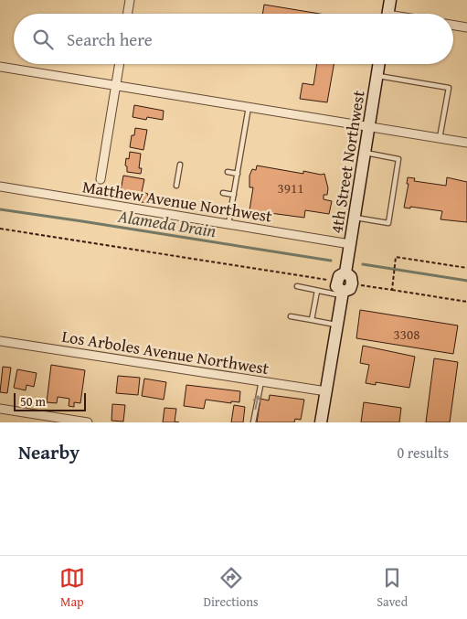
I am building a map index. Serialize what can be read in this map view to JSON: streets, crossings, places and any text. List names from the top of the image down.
{
  "streets": {
    "main road": ["4th Street Northwest"],
    "street": ["Matthew Avenue Northwest", "Los Arboles Avenue Northwest"]
  },
  "crossings": [
    ["4th Street Northwest", "Matthew Avenue Northwest"],
    ["4th Street Northwest", "Los Arboles Avenue Northwest"]
  ],
  "water": ["Alameda Drain"],
  "house_numbers": ["3911", "3308"],
  "scale_bar": "50 m",
  "page": {
    "search": "Search here",
    "scale": "50 m",
    "heading": ["Nearby", "0 results"],
    "nav": ["Map", "Directions", "Saved"]
  }
}
